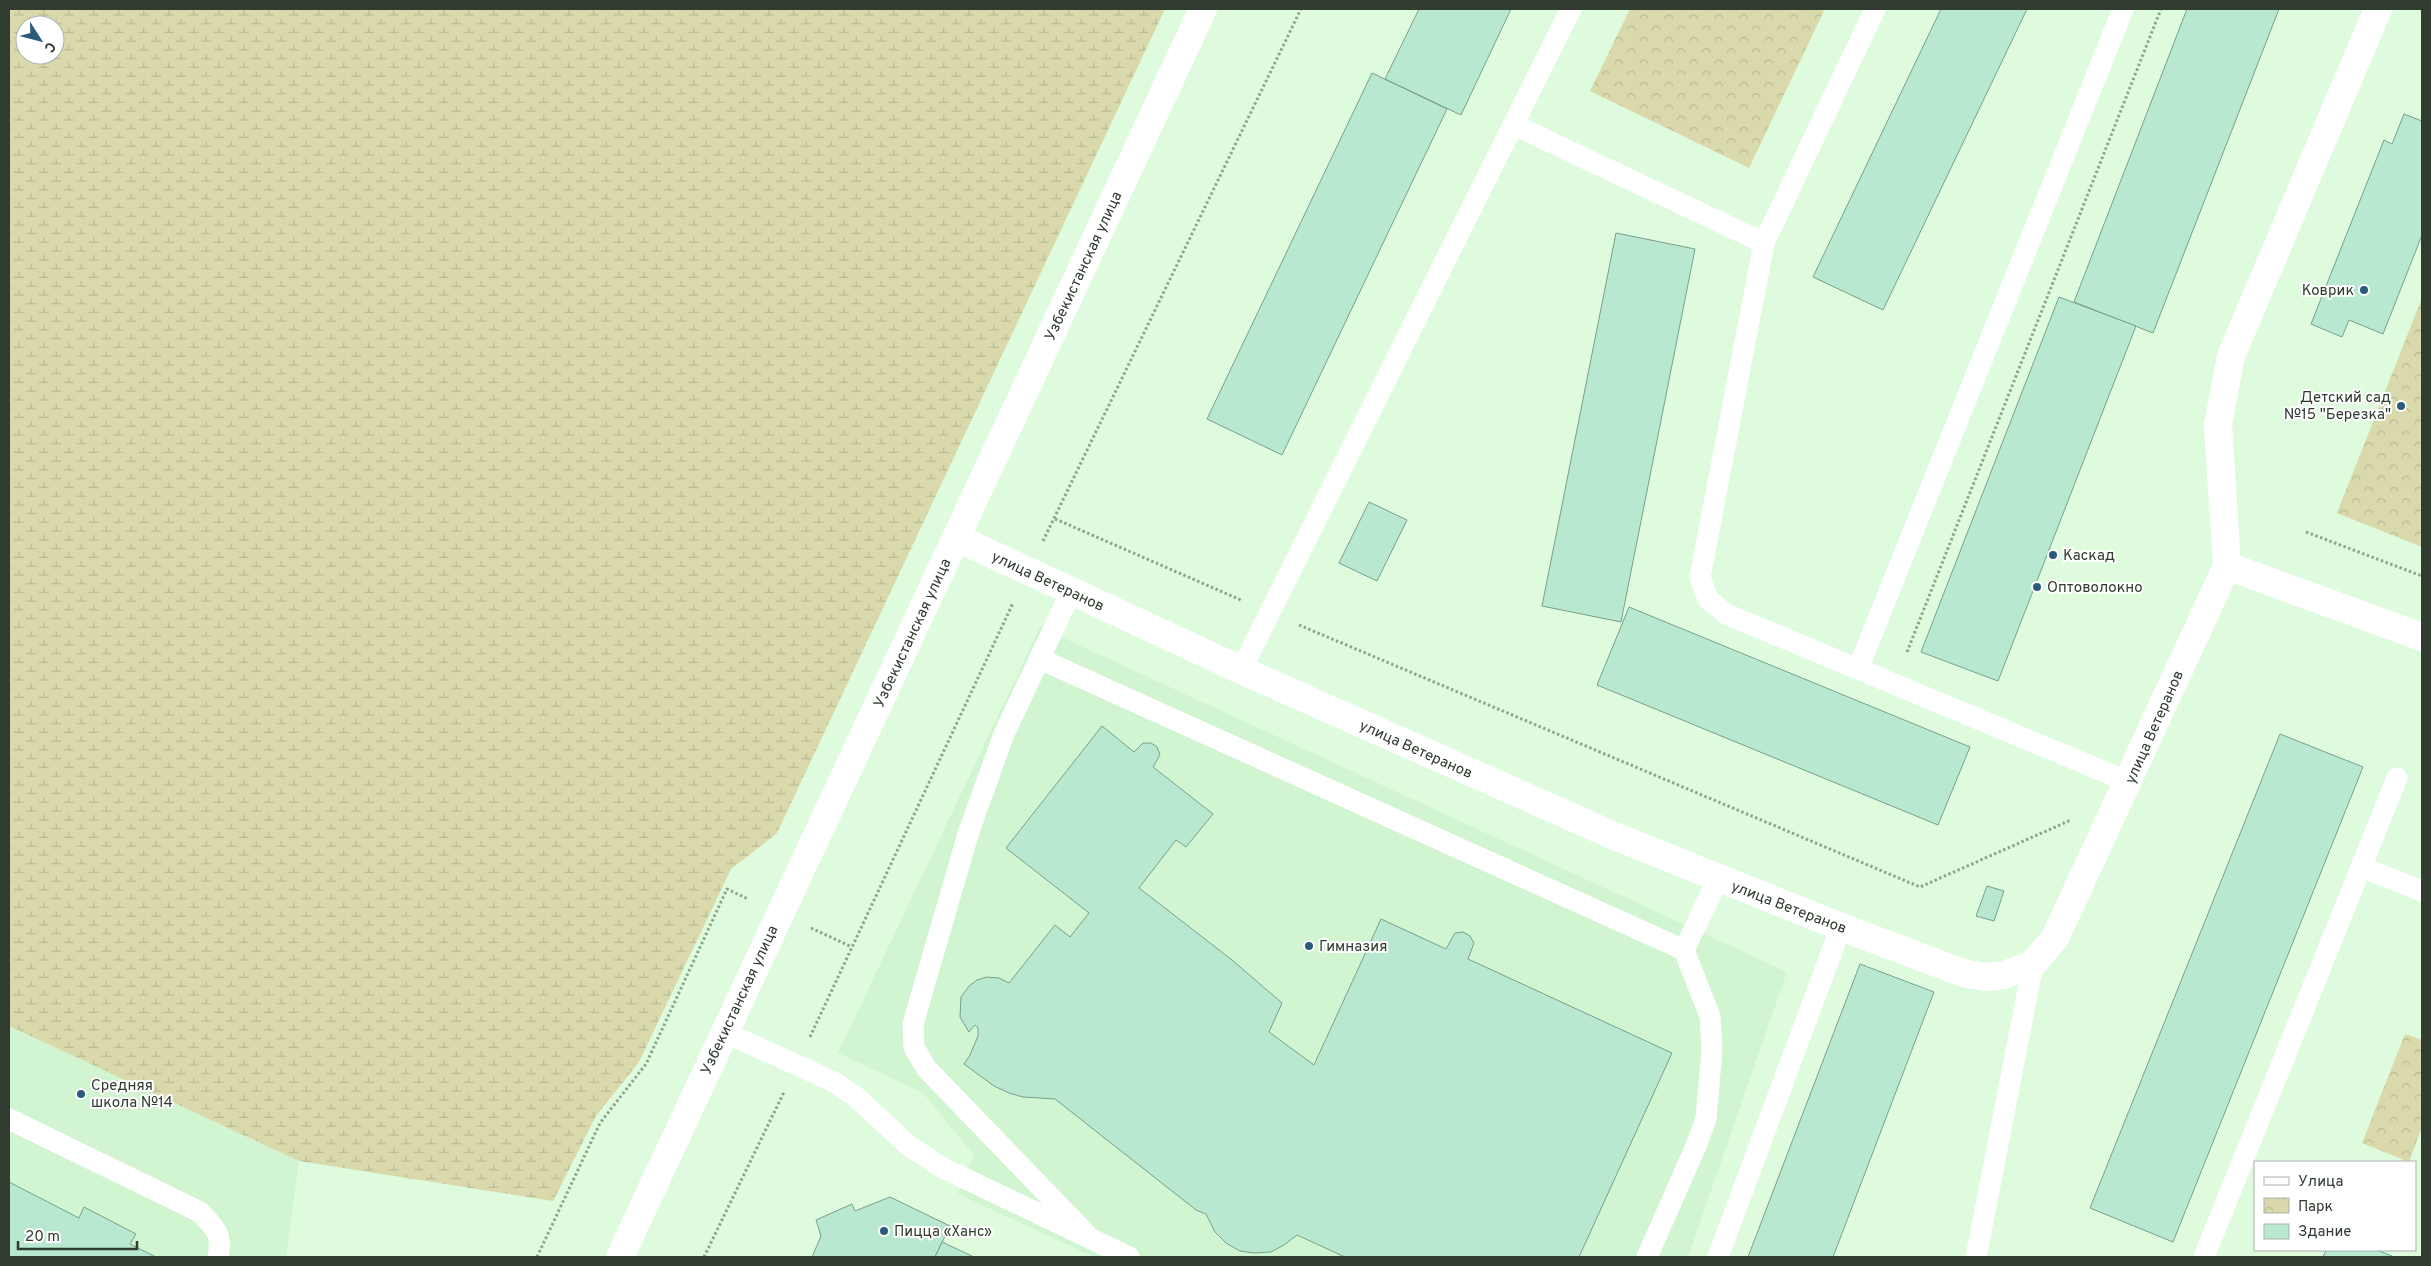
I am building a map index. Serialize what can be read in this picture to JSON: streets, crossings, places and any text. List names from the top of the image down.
{
  "streets": {
    "street": ["Узбекистанская улица", "улица Ветеранов"]
  },
  "crossings": [
    ["Узбекистанская улица", "улица Ветеранов"]
  ],
  "places": [
    "Коврик",
    "Детский сад №15 \"Березка\"",
    "Каскад",
    "Оптоволокно",
    "Гимназия",
    "Средняя школа №14",
    "Пицца «Ханс»"
  ],
  "legend": ["Улица", "Парк", "Здание"],
  "scale_bar": "20 m",
  "north": "bottom right"
}
